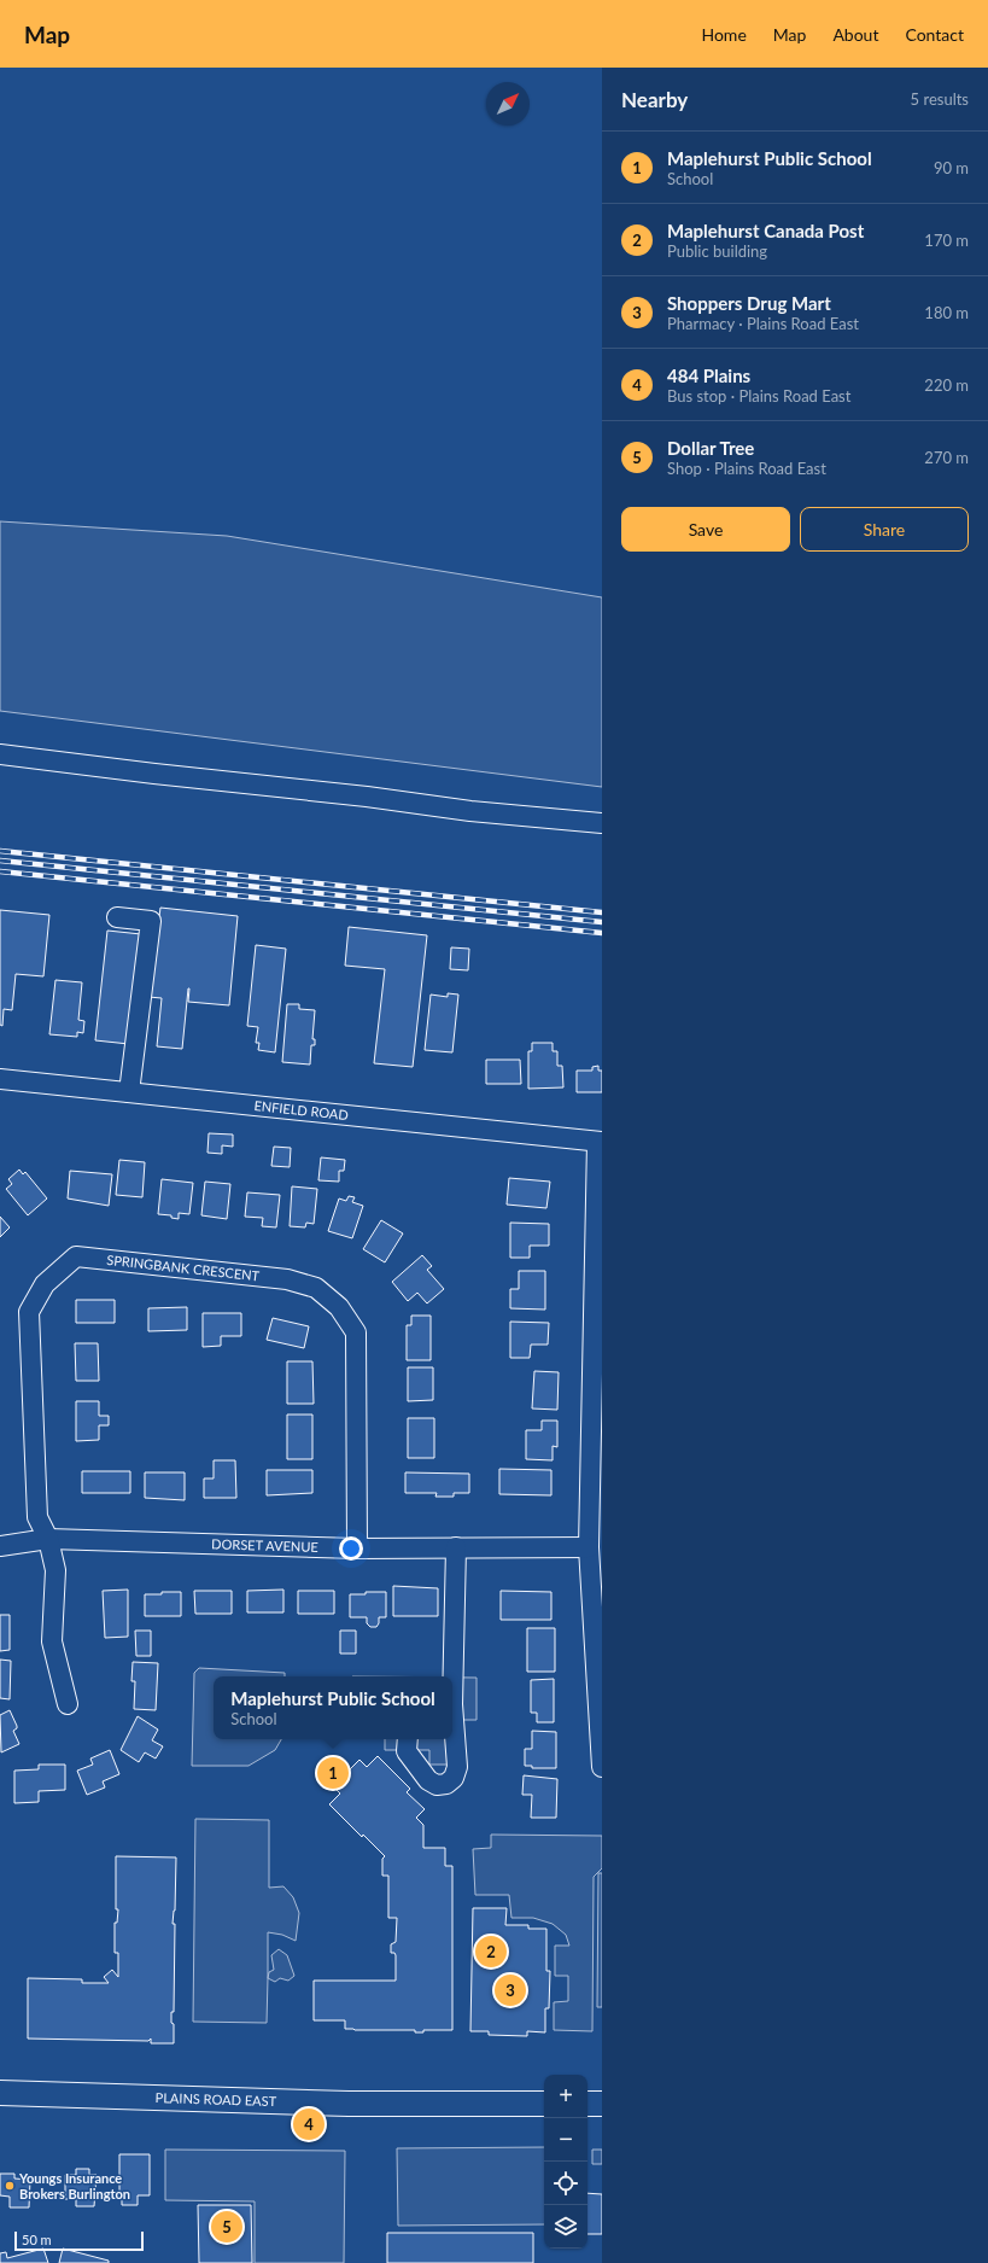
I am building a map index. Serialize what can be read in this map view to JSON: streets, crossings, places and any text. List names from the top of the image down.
{
  "streets": {
    "main road": ["PLAINS ROAD EAST"],
    "street": ["ENFIELD ROAD", "SPRINGBANK CRESCENT", "DORSET AVENUE"]
  },
  "crossings": [
    ["SPRINGBANK CRESCENT", "DORSET AVENUE"]
  ],
  "places": ["Youngs Insurance Brokers Burlington"],
  "scale_bar": "50 m",
  "north": "top right",
  "page": {
    "header": "Map",
    "nav": [
      "Home",
      "Map",
      "About",
      "Contact"
    ],
    "heading": ["Nearby", "5 results"],
    "list": [
      {
        "mark": "1",
        "name": "Maplehurst Public School",
        "note": "School",
        "value": "90 m"
      },
      {
        "mark": "2",
        "name": "Maplehurst Canada Post",
        "note": "Public building",
        "value": "170 m"
      },
      {
        "mark": "3",
        "name": "Shoppers Drug Mart",
        "note": "Pharmacy · Plains Road East",
        "value": "180 m"
      },
      {
        "mark": "4",
        "name": "484 Plains",
        "note": "Bus stop · Plains Road East",
        "value": "220 m"
      },
      {
        "mark": "5",
        "name": "Dollar Tree",
        "note": "Shop · Plains Road East",
        "value": "270 m"
      }
    ],
    "buttons": ["Save", "Share"],
    "popup": ["Maplehurst Public School", "School"],
    "pins": [
      "1",
      "2",
      "3",
      "4",
      "5"
    ],
    "map_buttons": ["+", "−"],
    "scale": "50 m"
  }
}
